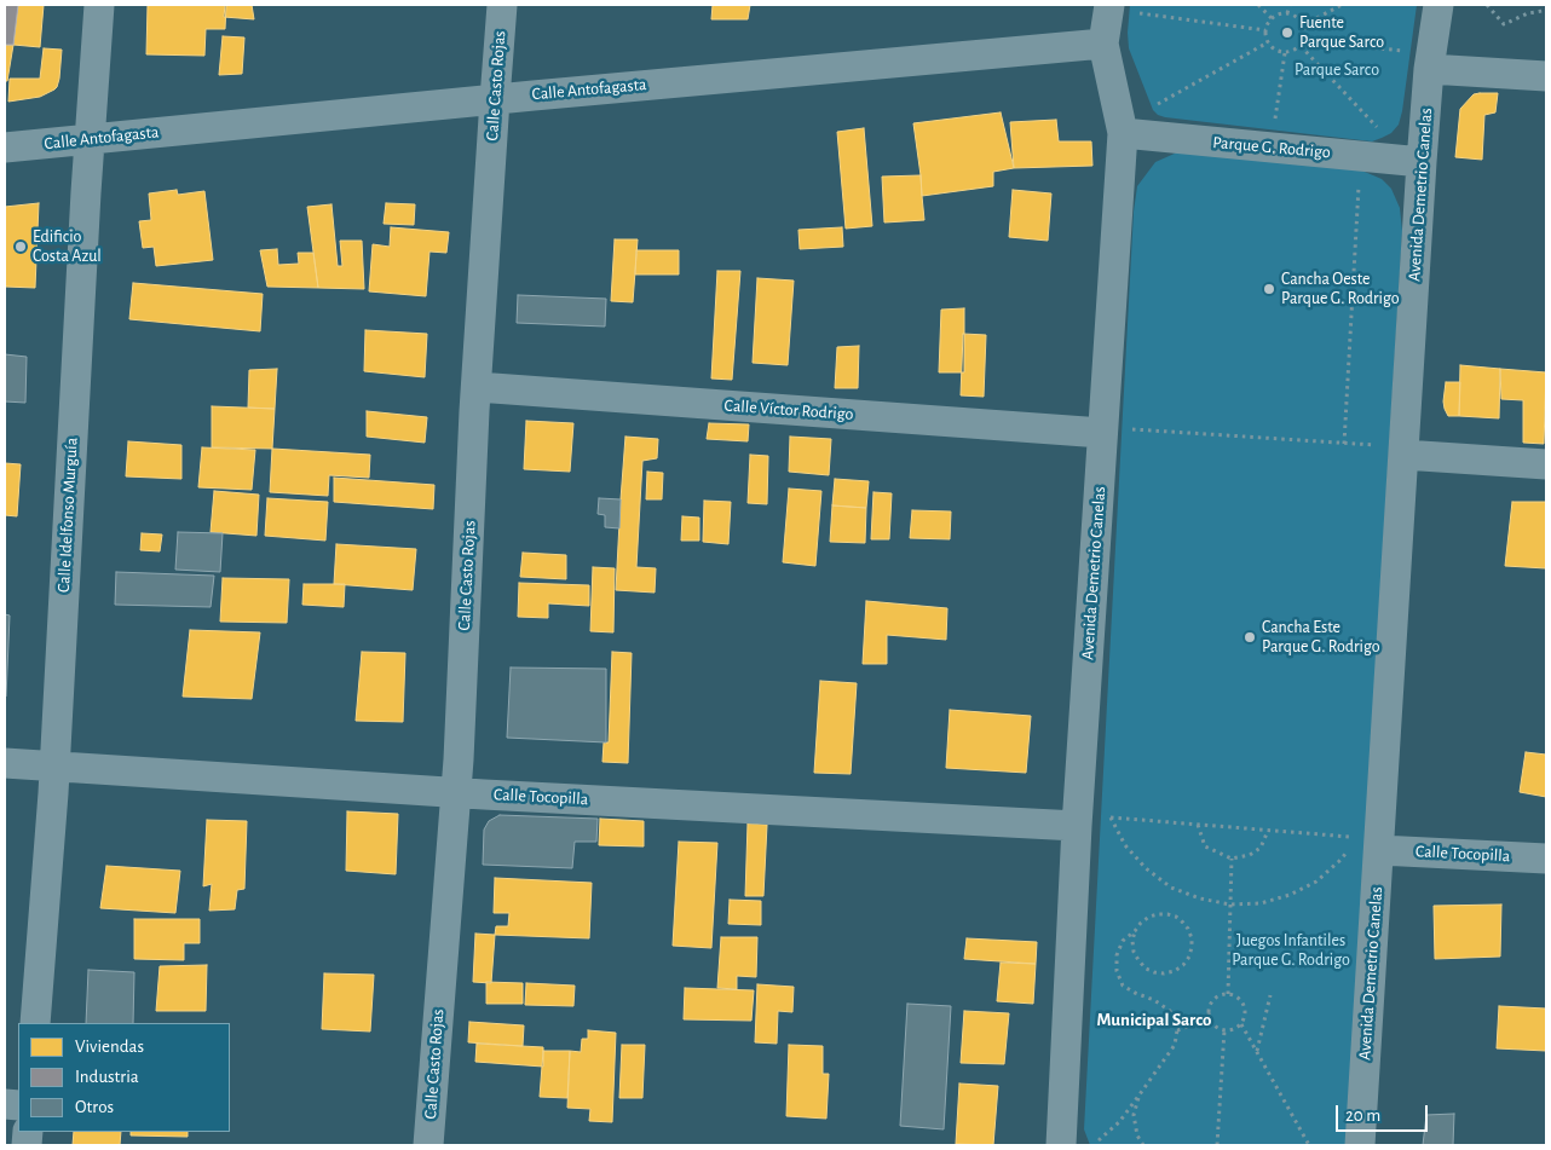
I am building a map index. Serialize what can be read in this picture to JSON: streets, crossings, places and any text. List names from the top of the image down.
{
  "streets": {
    "street": [
      "Calle Casto Rojas",
      "Calle Antofagasta",
      "Parque G. Rodrigo",
      "Avenida Demetrio Canelas",
      "Calle Víctor Rodrigo",
      "Calle Idelfonso Murguía",
      "Calle Tocopilla"
    ]
  },
  "crossings": [
    ["Calle Casto Rojas", "Calle Antofagasta"],
    ["Calle Casto Rojas", "Calle Víctor Rodrigo"],
    ["Calle Casto Rojas", "Calle Tocopilla"],
    ["Calle Antofagasta", "Avenida Demetrio Canelas"],
    ["Calle Antofagasta", "Calle Idelfonso Murguía"],
    ["Parque G. Rodrigo", "Avenida Demetrio Canelas"],
    ["Avenida Demetrio Canelas", "Calle Víctor Rodrigo"],
    ["Avenida Demetrio Canelas", "Calle Tocopilla"],
    ["Calle Idelfonso Murguía", "Calle Tocopilla"]
  ],
  "districts": ["Municipal Sarco"],
  "parks": ["Parque Sarco", "Juegos Infantiles Parque G. Rodrigo"],
  "places": [
    "Fuente Parque Sarco",
    "Edificio Costa Azul",
    "Cancha Oeste Parque G. Rodrigo",
    "Cancha Este Parque G. Rodrigo"
  ],
  "legend": ["Viviendas", "Industria", "Otros"],
  "scale_bar": "20 m"
}
